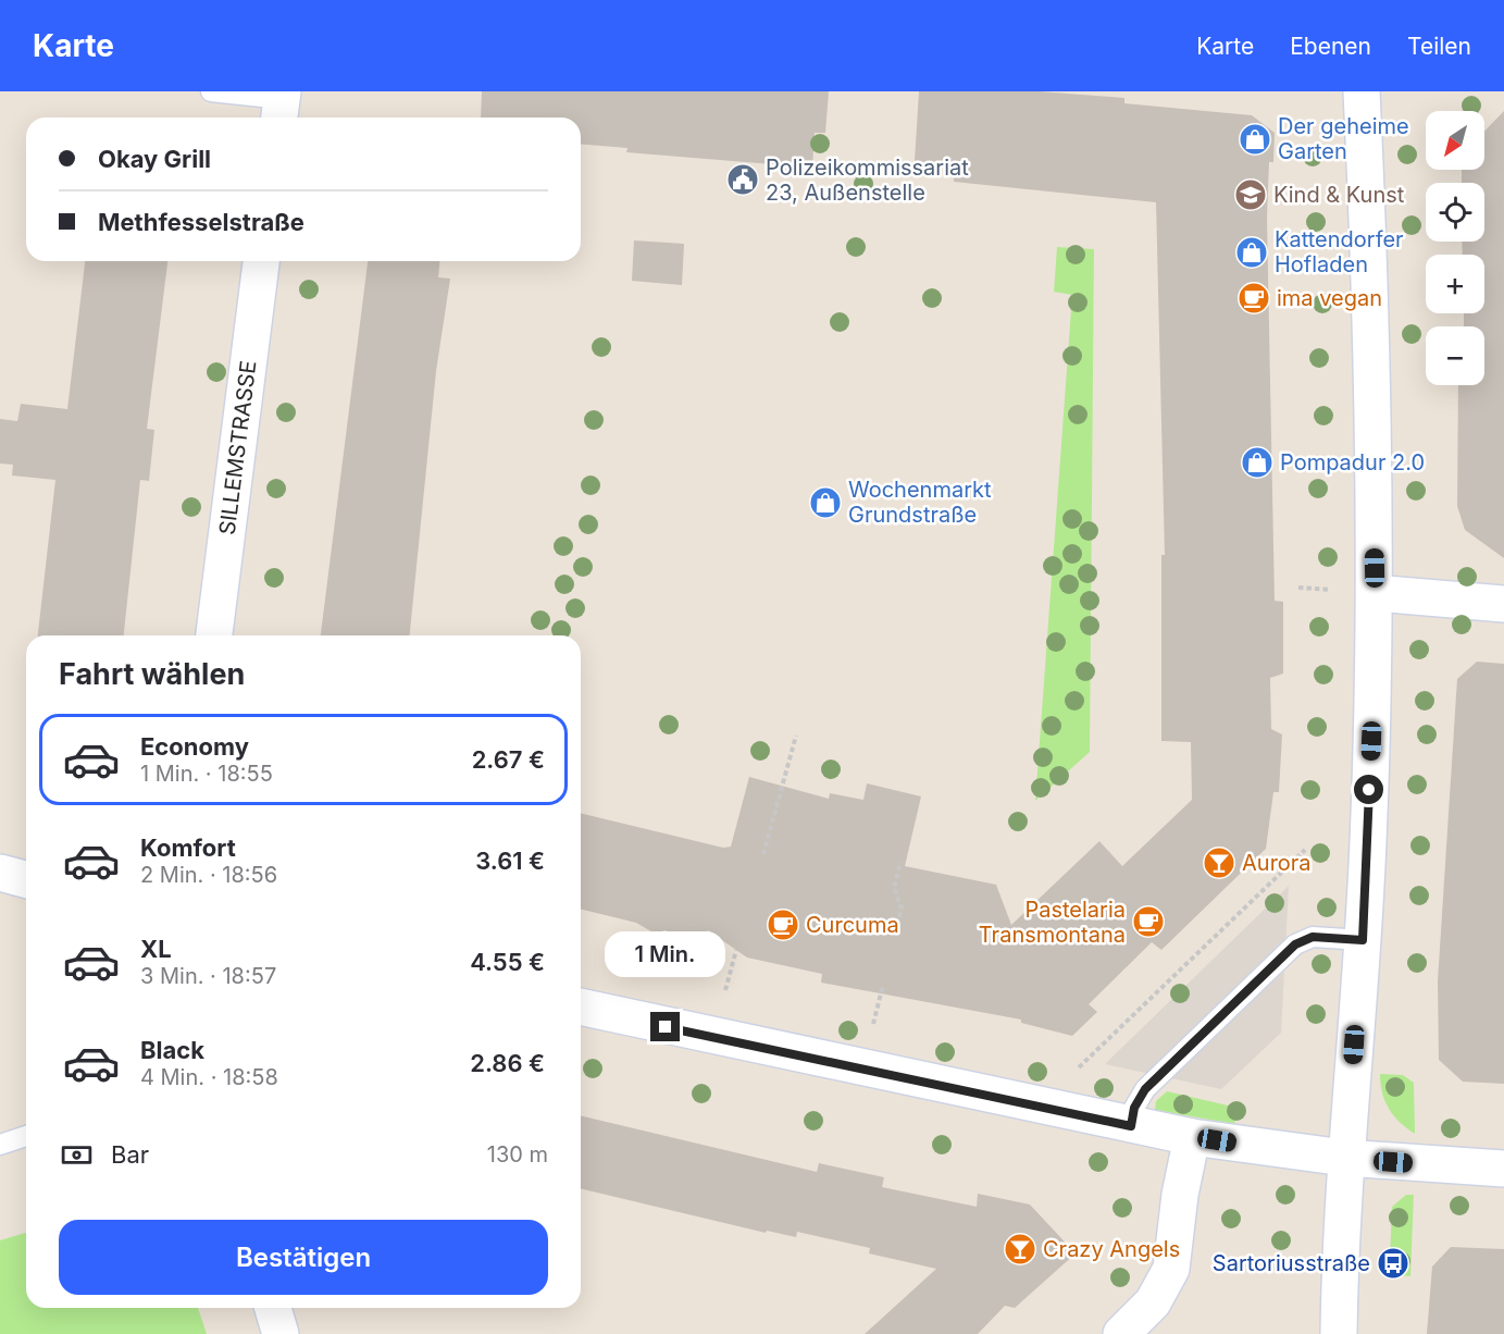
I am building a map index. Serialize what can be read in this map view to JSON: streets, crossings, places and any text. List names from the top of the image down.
{
  "streets": {
    "street": ["SILLEMSTRASSE"]
  },
  "places": {
    "shop": [
      "Der geheime Garten",
      "Kattendorfer Hofladen",
      "Pompadur 2.0",
      "Wochenmarkt Grundstraße"
    ],
    "public building": ["Polizeikommissariat 23, Außenstelle"],
    "school or university": ["Kind & Kunst"],
    "cafe": ["ima vegan", "Pastelaria Transmontana", "Curcuma"],
    "bar": ["Aurora", "Crazy Angels"],
    "bus stop": ["Sartoriusstraße"]
  },
  "north": "bottom left",
  "page": {
    "header": "Karte",
    "nav": ["Karte", "Ebenen", "Teilen"],
    "map_buttons": ["+", "−"],
    "banner": ["Okay Grill", "Methfesselstraße"],
    "heading": "Fahrt wählen",
    "list": [
      {
        "name": "Economy",
        "note": "1 Min. · 18:55",
        "value": "2.67 €"
      },
      {
        "name": "Komfort",
        "note": "2 Min. · 18:56",
        "value": "3.61 €"
      },
      {
        "name": "XL",
        "note": "3 Min. · 18:57",
        "value": "4.55 €"
      },
      {
        "name": "Black",
        "note": "4 Min. · 18:58",
        "value": "2.86 €"
      }
    ],
    "bubble": "1 Min.",
    "pay": ["Bar", "130 m"],
    "buttons": "Bestätigen"
  }
}
